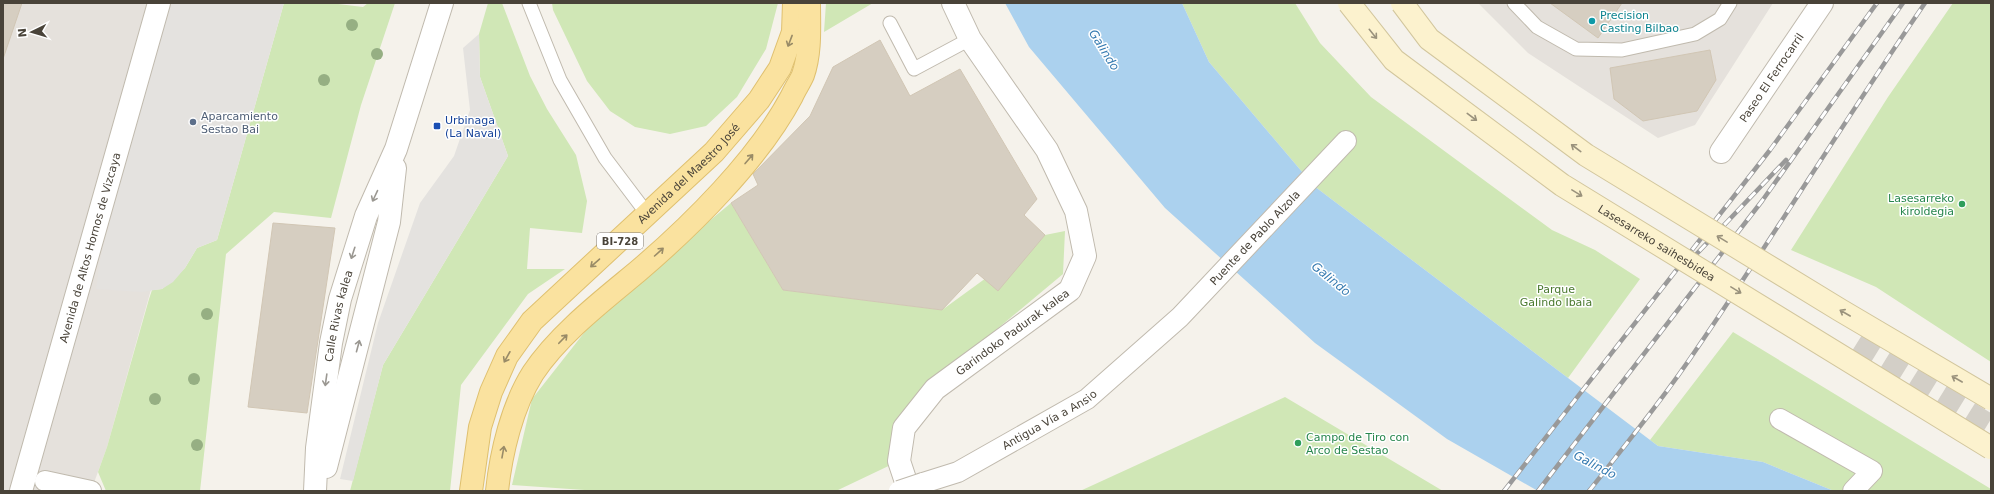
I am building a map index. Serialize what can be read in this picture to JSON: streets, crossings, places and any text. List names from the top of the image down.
{
  "streets": {
    "main road": ["Avenida del Maestro José", "BI-728", "Lasesarreko saihesbidea"],
    "street": [
      "Paseo El Ferrocarril",
      "Puente de Pablo Alzola",
      "Avenida de Altos Hornos de Vizcaya",
      "Calle Rivas kalea",
      "Garindoko Padurak kalea",
      "Antigua Vía a Ansio"
    ]
  },
  "crossings": [
    ["Puente de Pablo Alzola", "Antigua Vía a Ansio"],
    ["Garindoko Padurak kalea", "Antigua Vía a Ansio"]
  ],
  "water": ["Galindo"],
  "parks": ["Parque Galindo Ibaia"],
  "places": {
    "other": [
      "Precision Casting Bilbao",
      "Aparcamiento Sestao Bai",
      "Lasesarreko kiroldegia",
      "Campo de Tiro con Arco de Sestao"
    ],
    "transit": ["Urbinaga (La Naval)"]
  },
  "north": "left"
}
